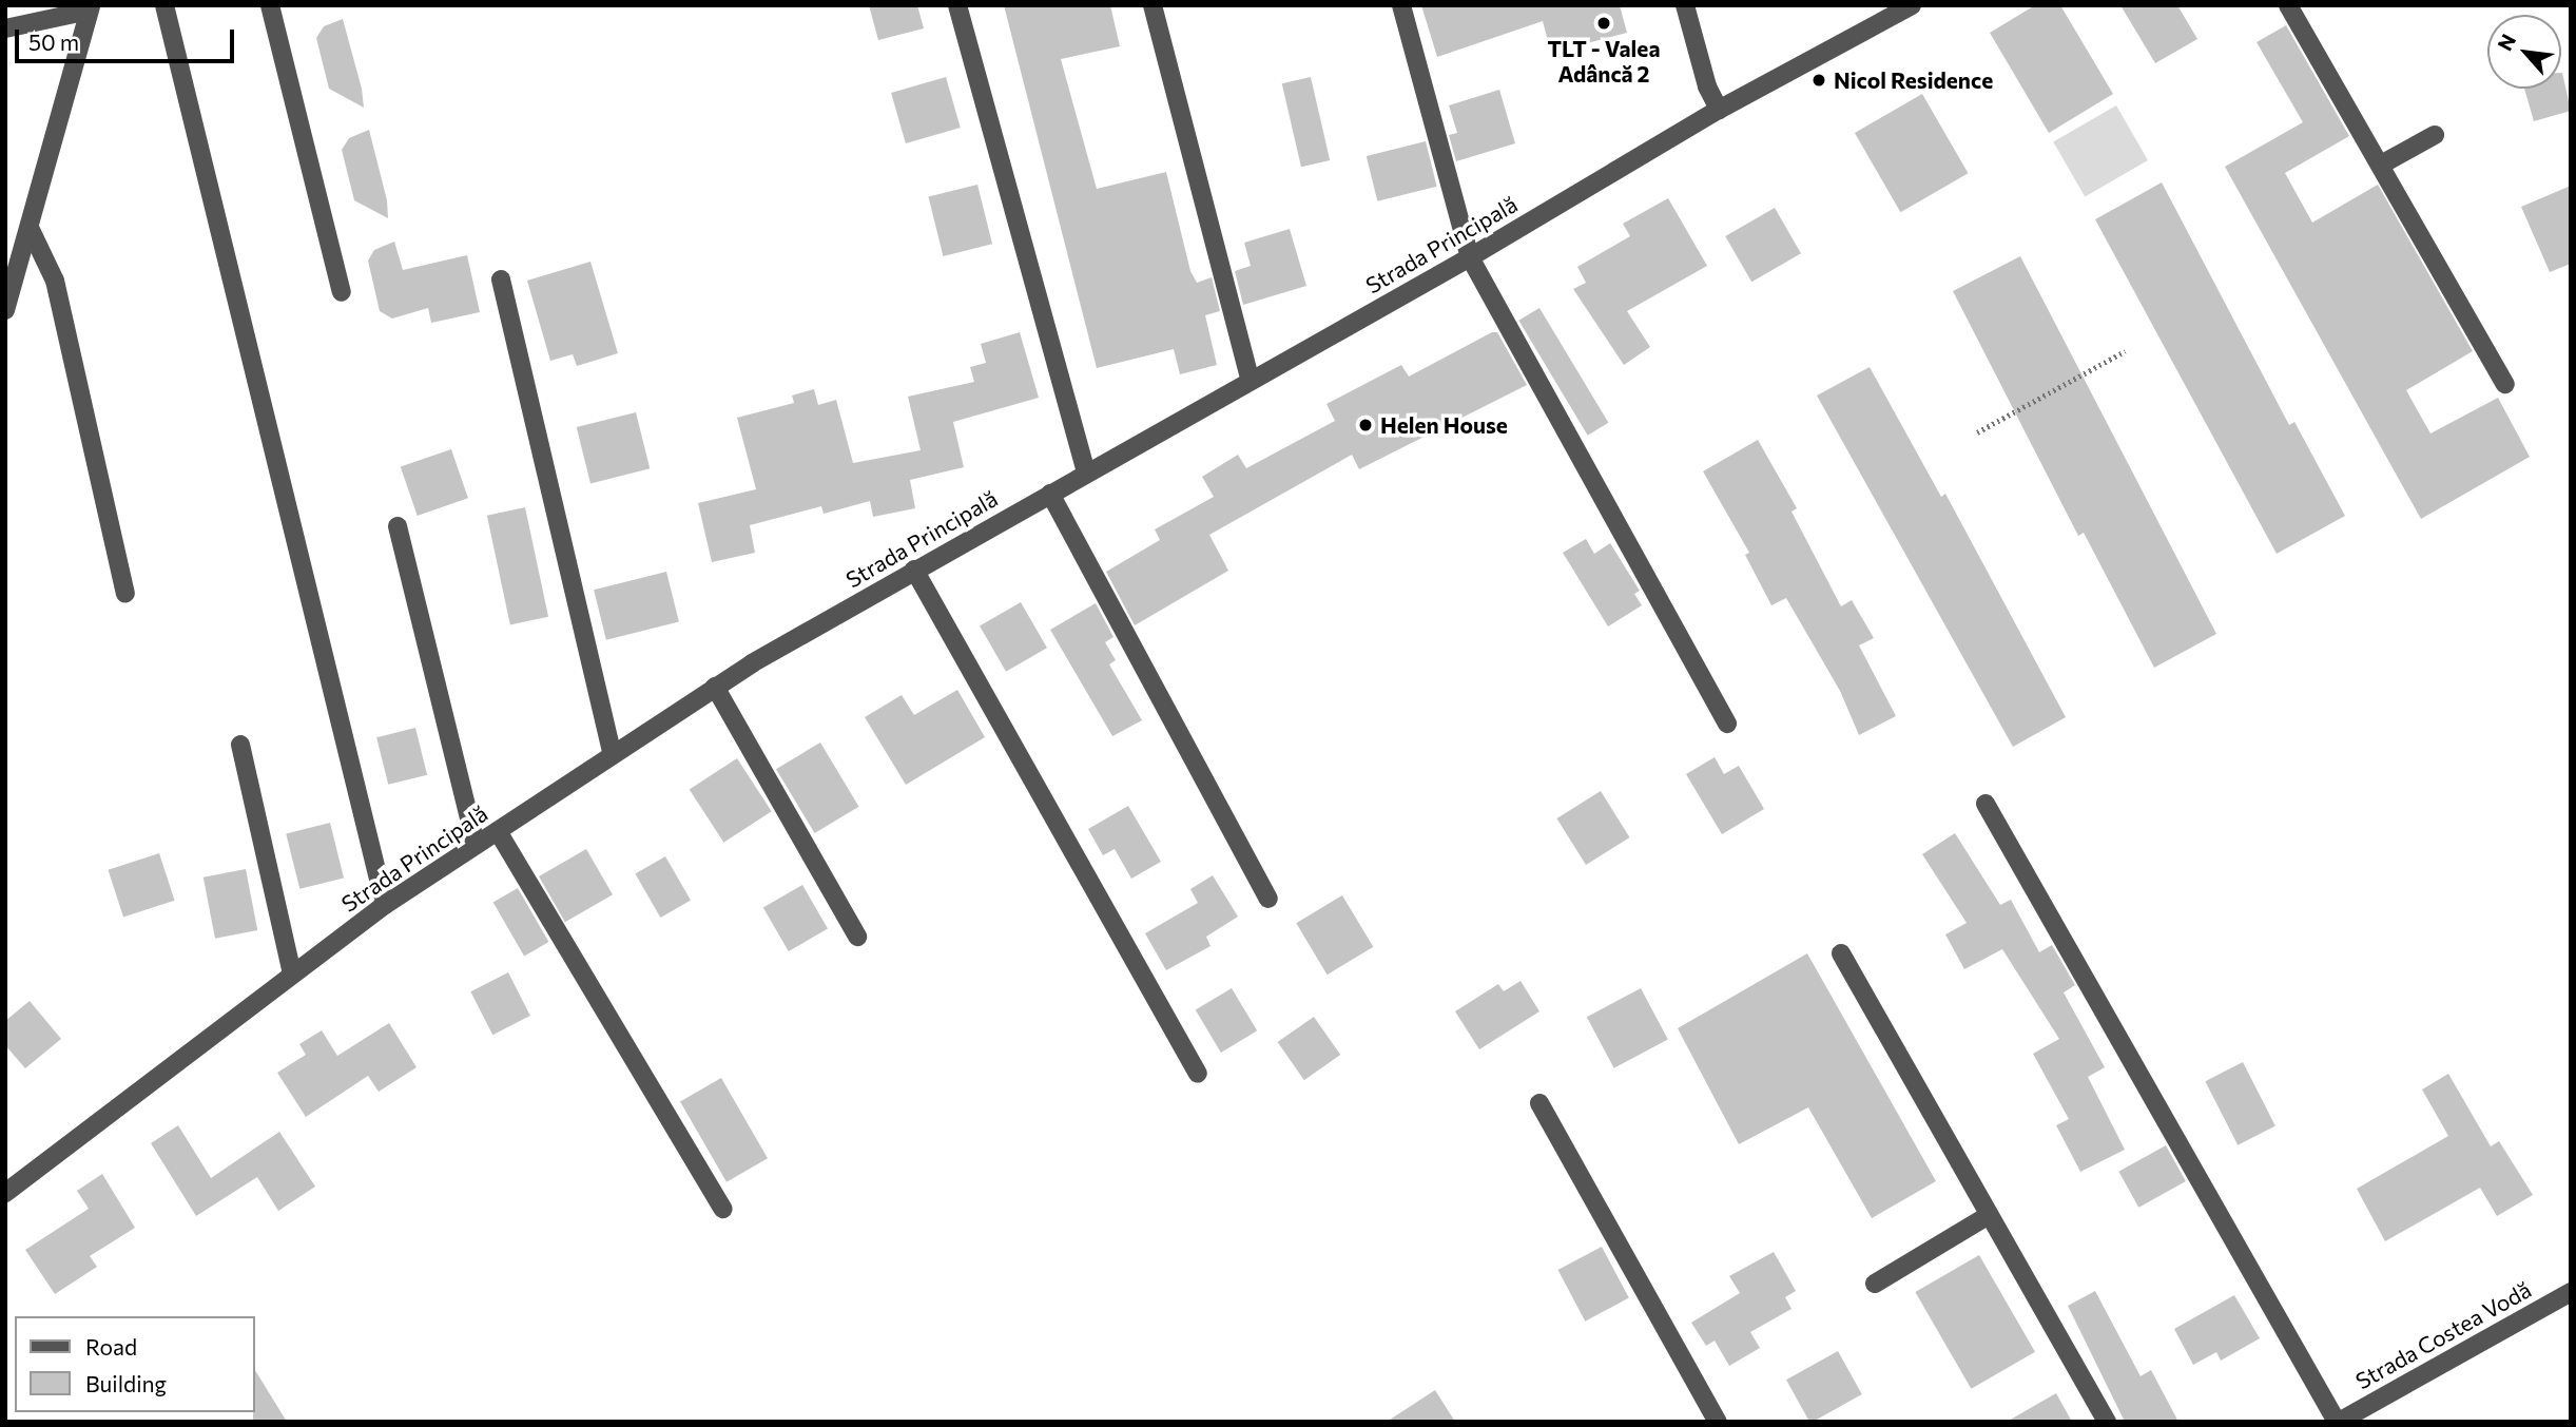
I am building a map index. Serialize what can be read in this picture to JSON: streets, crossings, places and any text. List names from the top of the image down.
{
  "streets": {
    "street": ["Strada Principală", "Strada Costea Vodă"]
  },
  "places": ["TLT - Valea Adâncă 2", "Nicol Residence", "Helen House"],
  "legend": ["Road", "Building"],
  "scale_bar": "50 m",
  "north": "top left"
}
